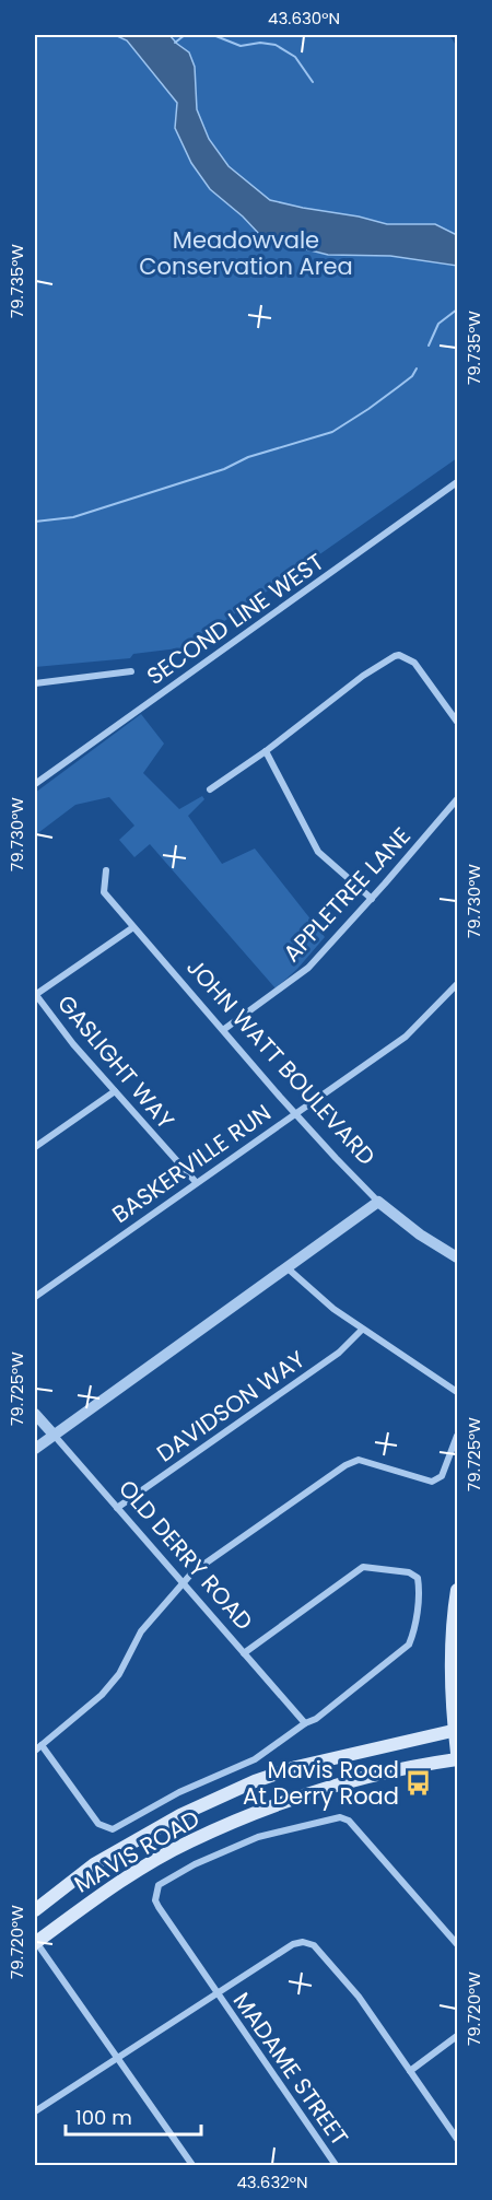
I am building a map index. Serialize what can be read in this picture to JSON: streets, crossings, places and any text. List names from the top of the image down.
{
  "streets": {
    "main road": ["MAVIS ROAD"],
    "street": [
      "SECOND LINE WEST",
      "APPLETREE LANE",
      "GASLIGHT WAY",
      "JOHN WATT BOULEVARD",
      "BASKERVILLE RUN",
      "DAVIDSON WAY",
      "OLD DERRY ROAD",
      "MADAME STREET"
    ]
  },
  "crossings": [
    ["APPLETREE LANE", "JOHN WATT BOULEVARD"],
    ["GASLIGHT WAY", "BASKERVILLE RUN"],
    ["JOHN WATT BOULEVARD", "BASKERVILLE RUN"],
    ["DAVIDSON WAY", "OLD DERRY ROAD"]
  ],
  "parks": ["Meadowvale Conservation Area"],
  "places": {
    "bus stop": ["Mavis Road At Derry Road"]
  },
  "scale_bar": "100 m",
  "coordinates": [
    "43.630°N",
    "79.735°W",
    "79.730°W",
    "79.725°W",
    "79.720°W",
    "43.632°N"
  ]
}
